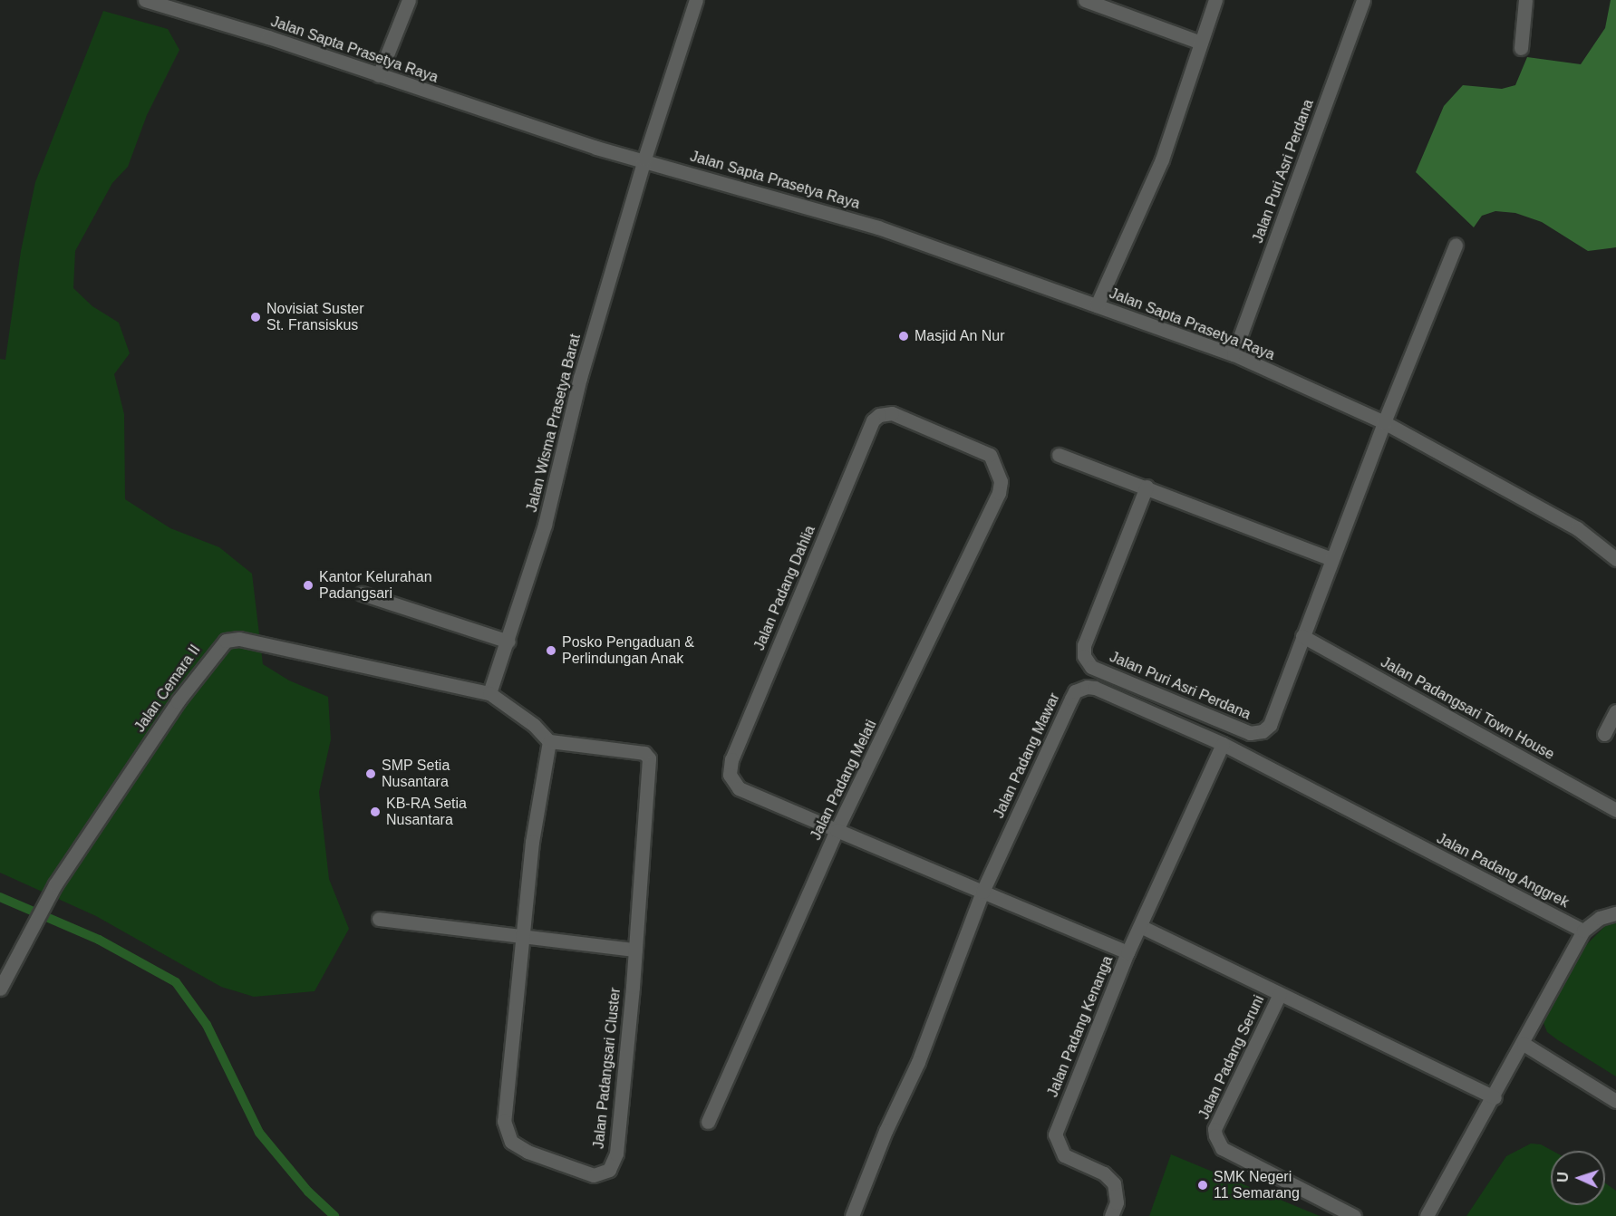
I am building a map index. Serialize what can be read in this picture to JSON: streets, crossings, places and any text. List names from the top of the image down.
{
  "streets": {
    "street": [
      "Jalan Sapta Prasetya Raya",
      "Jalan Puri Asri Perdana",
      "Jalan Wisma Prasetya Barat",
      "Jalan Padang Dahlia",
      "Jalan Cemara II",
      "Jalan Padangsari Town House",
      "Jalan Padang Mawar",
      "Jalan Padang Melati",
      "Jalan Padang Anggrek",
      "Jalan Padang Kenanga",
      "Jalan Padang Seruni",
      "Jalan Padangsari Cluster"
    ]
  },
  "crossings": [
    ["Jalan Sapta Prasetya Raya", "Jalan Puri Asri Perdana"],
    ["Jalan Sapta Prasetya Raya", "Jalan Wisma Prasetya Barat"],
    ["Jalan Puri Asri Perdana", "Jalan Padangsari Town House"],
    ["Jalan Wisma Prasetya Barat", "Jalan Cemara II"],
    ["Jalan Padang Dahlia", "Jalan Padang Melati"],
    ["Jalan Padang Mawar", "Jalan Padang Anggrek"],
    ["Jalan Padang Mawar", "Jalan Padang Kenanga"]
  ],
  "places": [
    "Novisiat Suster St. Fransiskus",
    "Masjid An Nur",
    "Kantor Kelurahan Padangsari",
    "Posko Pengaduan & Perlindungan Anak",
    "SMP Setia Nusantara",
    "KB-RA Setia Nusantara",
    "SMK Negeri 11 Semarang"
  ],
  "north": "left"
}
